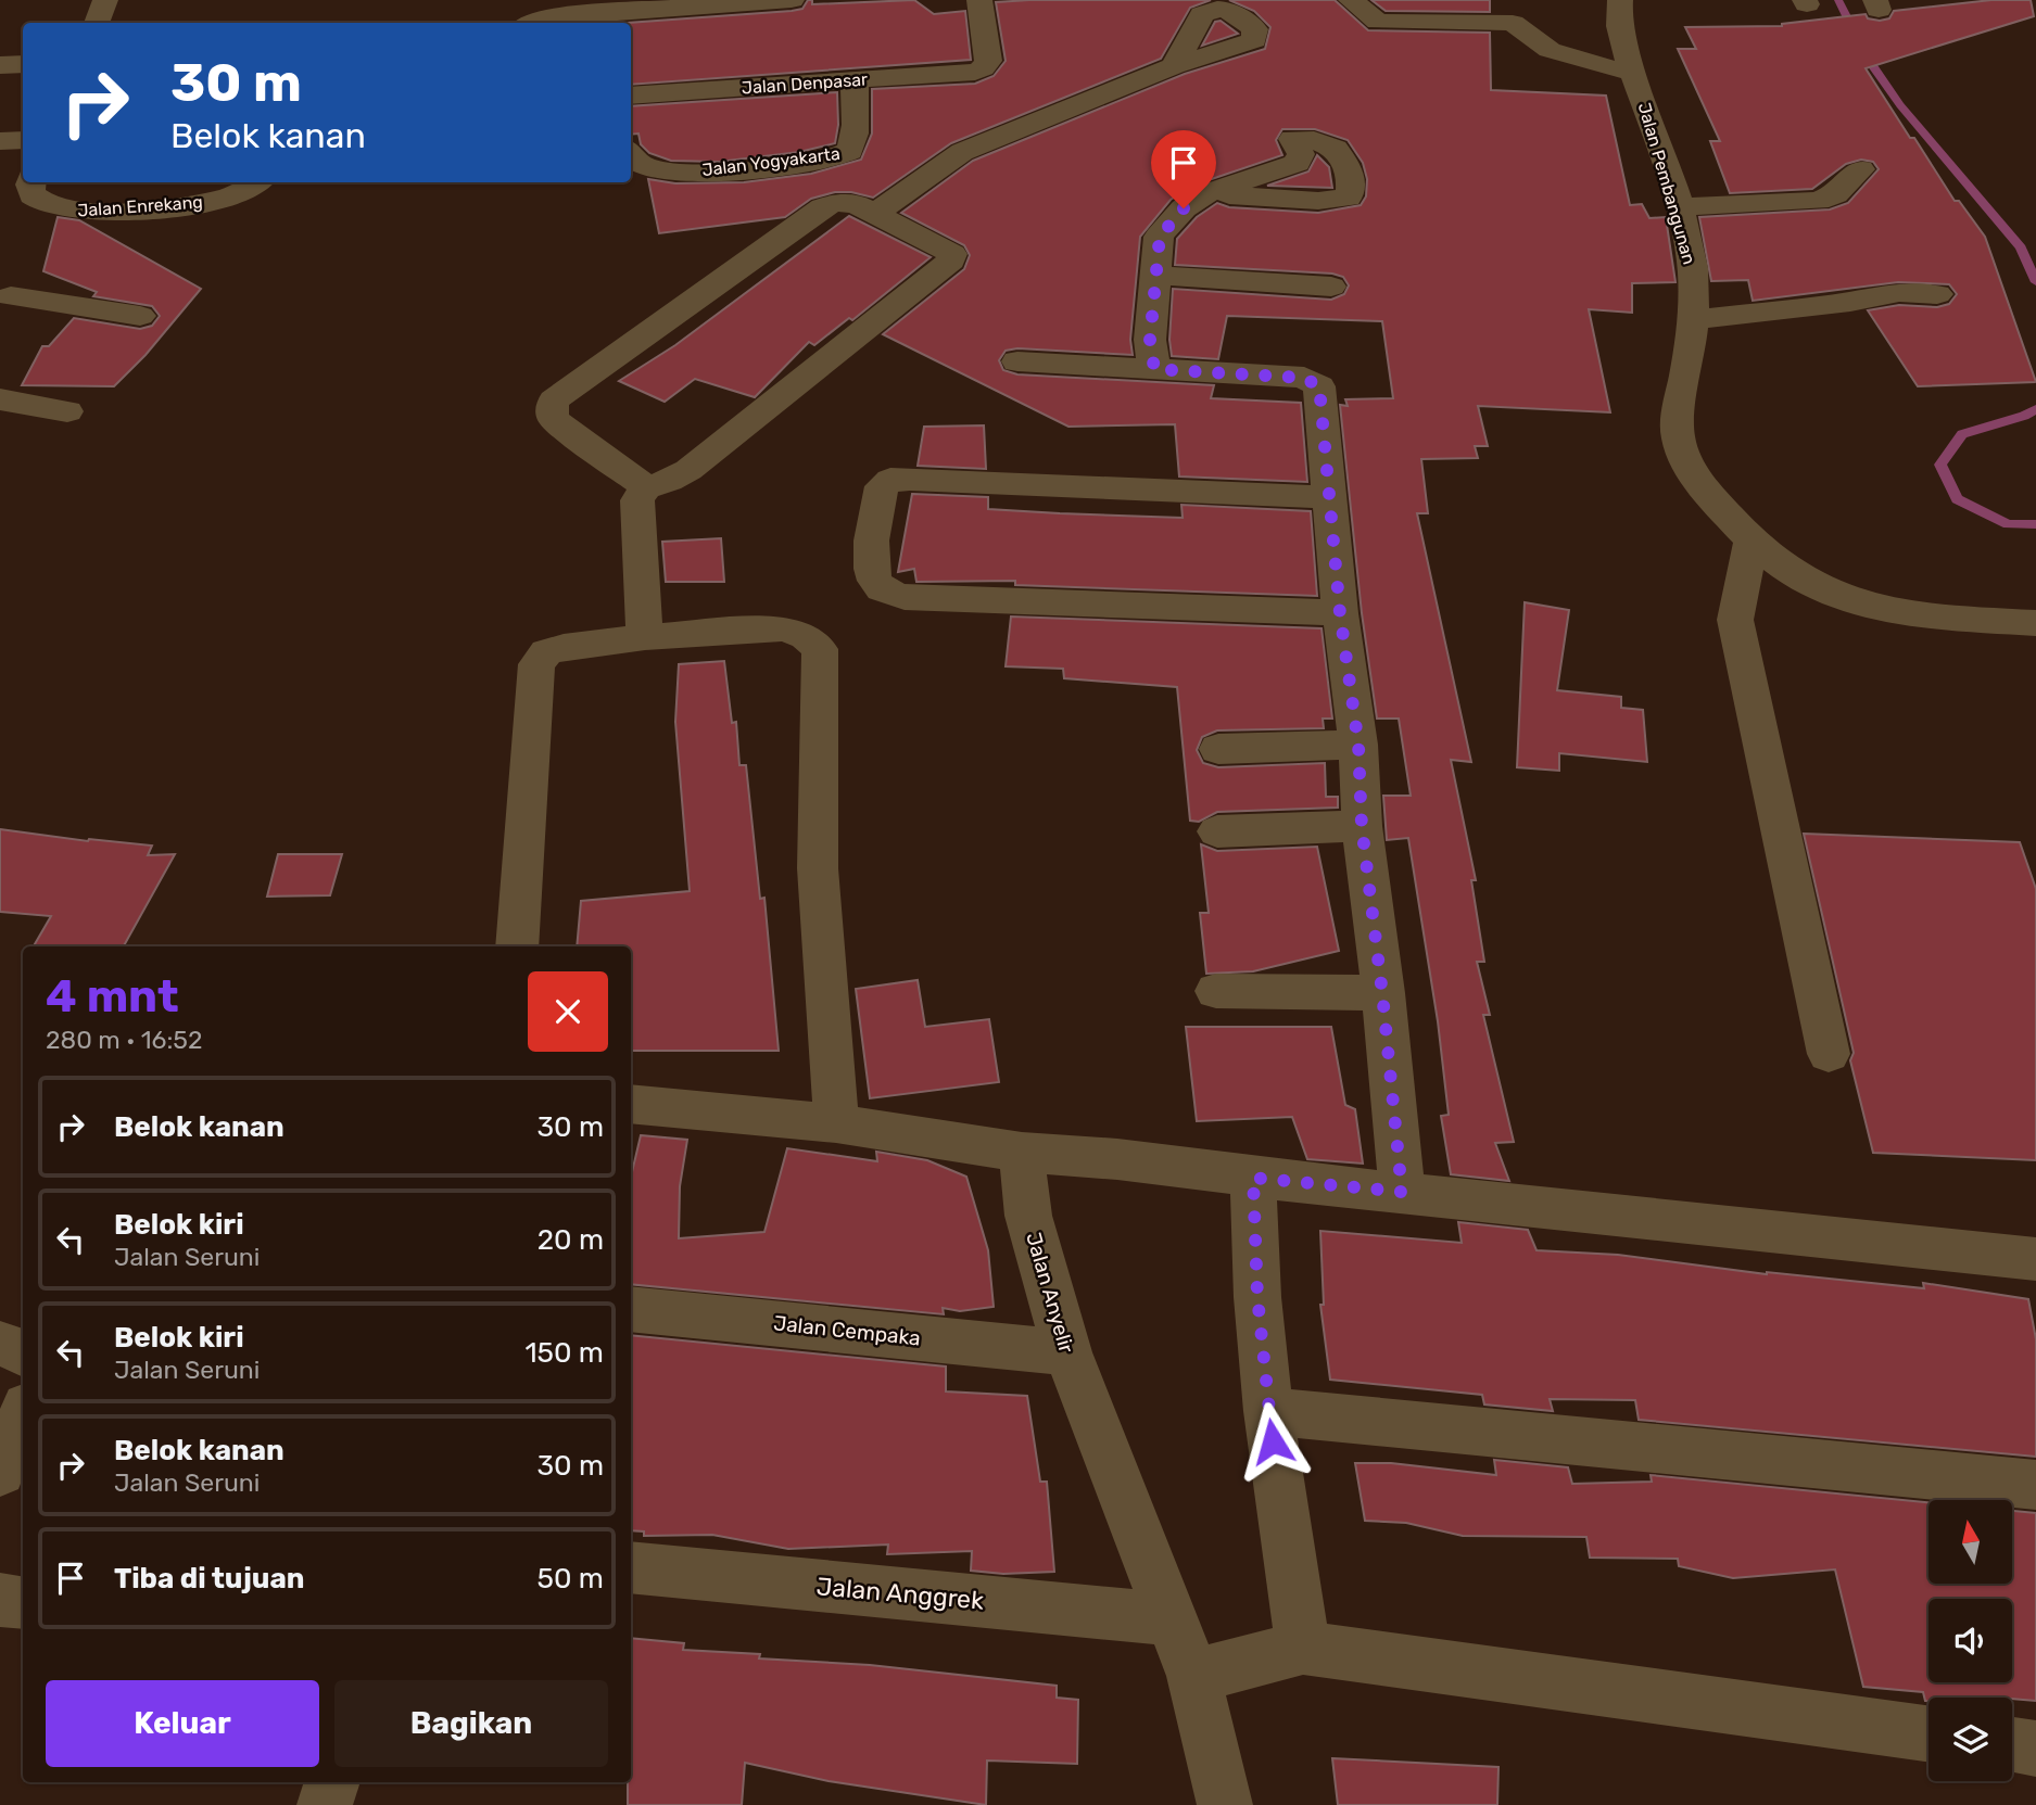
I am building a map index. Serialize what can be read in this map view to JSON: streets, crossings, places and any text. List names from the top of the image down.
{
  "streets": {
    "street": [
      "Jalan Denpasar",
      "Jalan Yogyakarta",
      "Jalan Pembangunan",
      "Jalan Enrekang",
      "Jalan Anyelir",
      "Jalan Cempaka",
      "Jalan Anggrek"
    ]
  },
  "crossings": [
    ["Jalan Denpasar", "Jalan Yogyakarta"],
    ["Jalan Anyelir", "Jalan Cempaka"],
    ["Jalan Anyelir", "Jalan Anggrek"]
  ],
  "north": "top",
  "page": {
    "turn": ["30 m", "Belok kanan"],
    "heading": ["4 mnt", "280 m · 16:52"],
    "list": [
      {
        "name": "Belok kanan",
        "value": "30 m"
      },
      {
        "name": "Belok kiri",
        "note": "Jalan Seruni",
        "value": "20 m"
      },
      {
        "name": "Belok kiri",
        "note": "Jalan Seruni",
        "value": "150 m"
      },
      {
        "name": "Belok kanan",
        "note": "Jalan Seruni",
        "value": "30 m"
      },
      {
        "name": "Tiba di tujuan",
        "value": "50 m"
      }
    ],
    "buttons": ["Keluar", "Bagikan"]
  }
}
